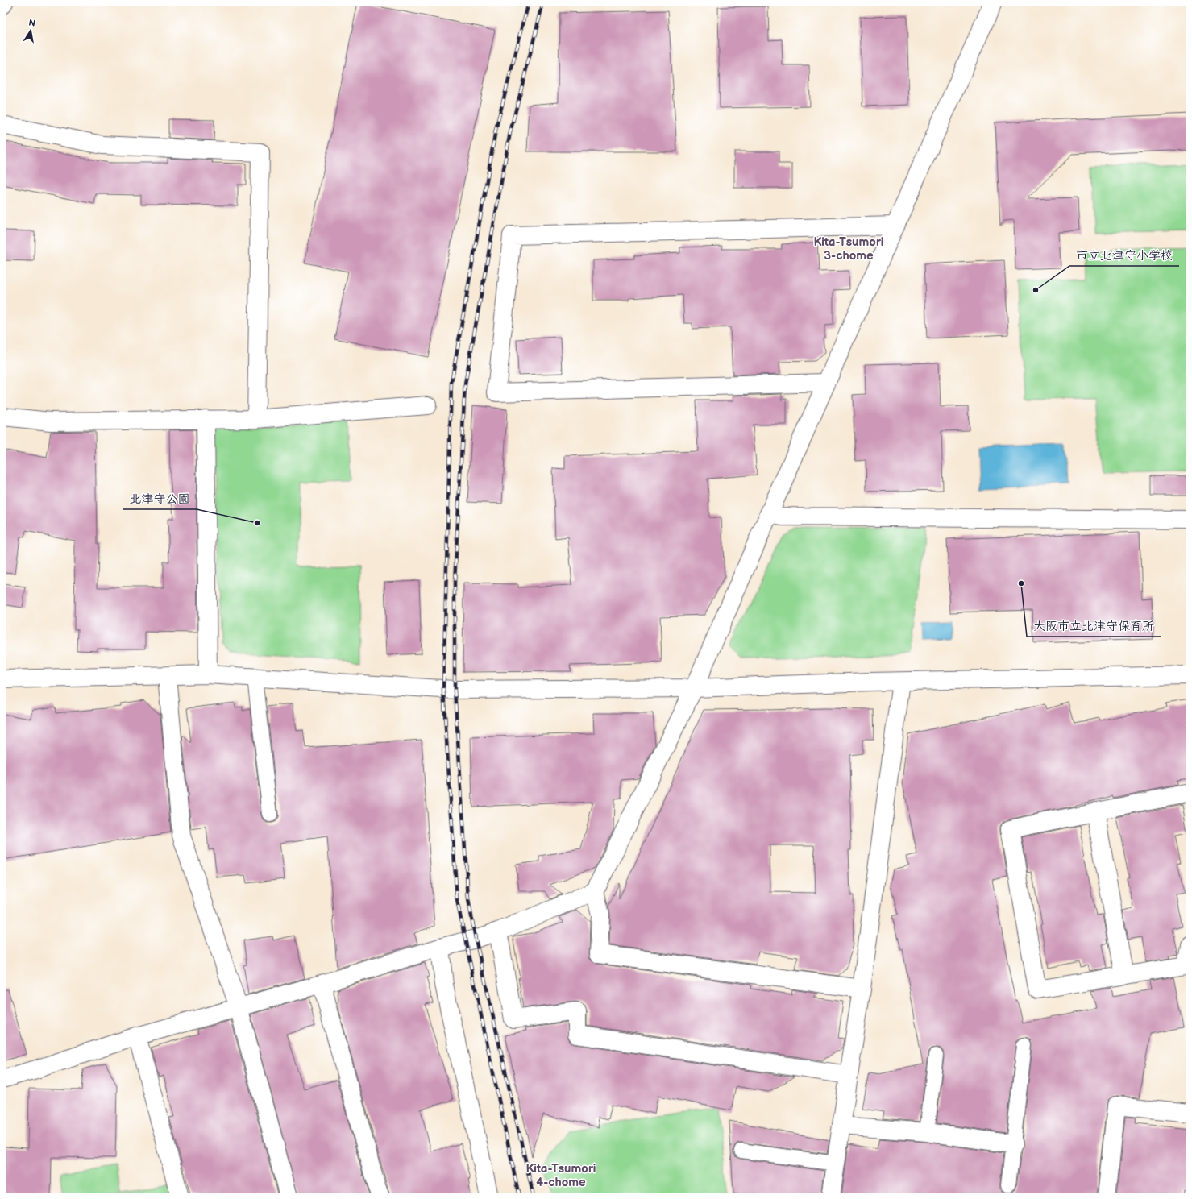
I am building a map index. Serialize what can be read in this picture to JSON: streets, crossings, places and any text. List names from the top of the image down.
{
  "districts": ["Kita-Tsumori 3-chome", "Kita-Tsumori 4-chome"],
  "places": ["市立北津守小学校", "北津守公園", "大阪市立北津守保育所"],
  "north": "top"
}
